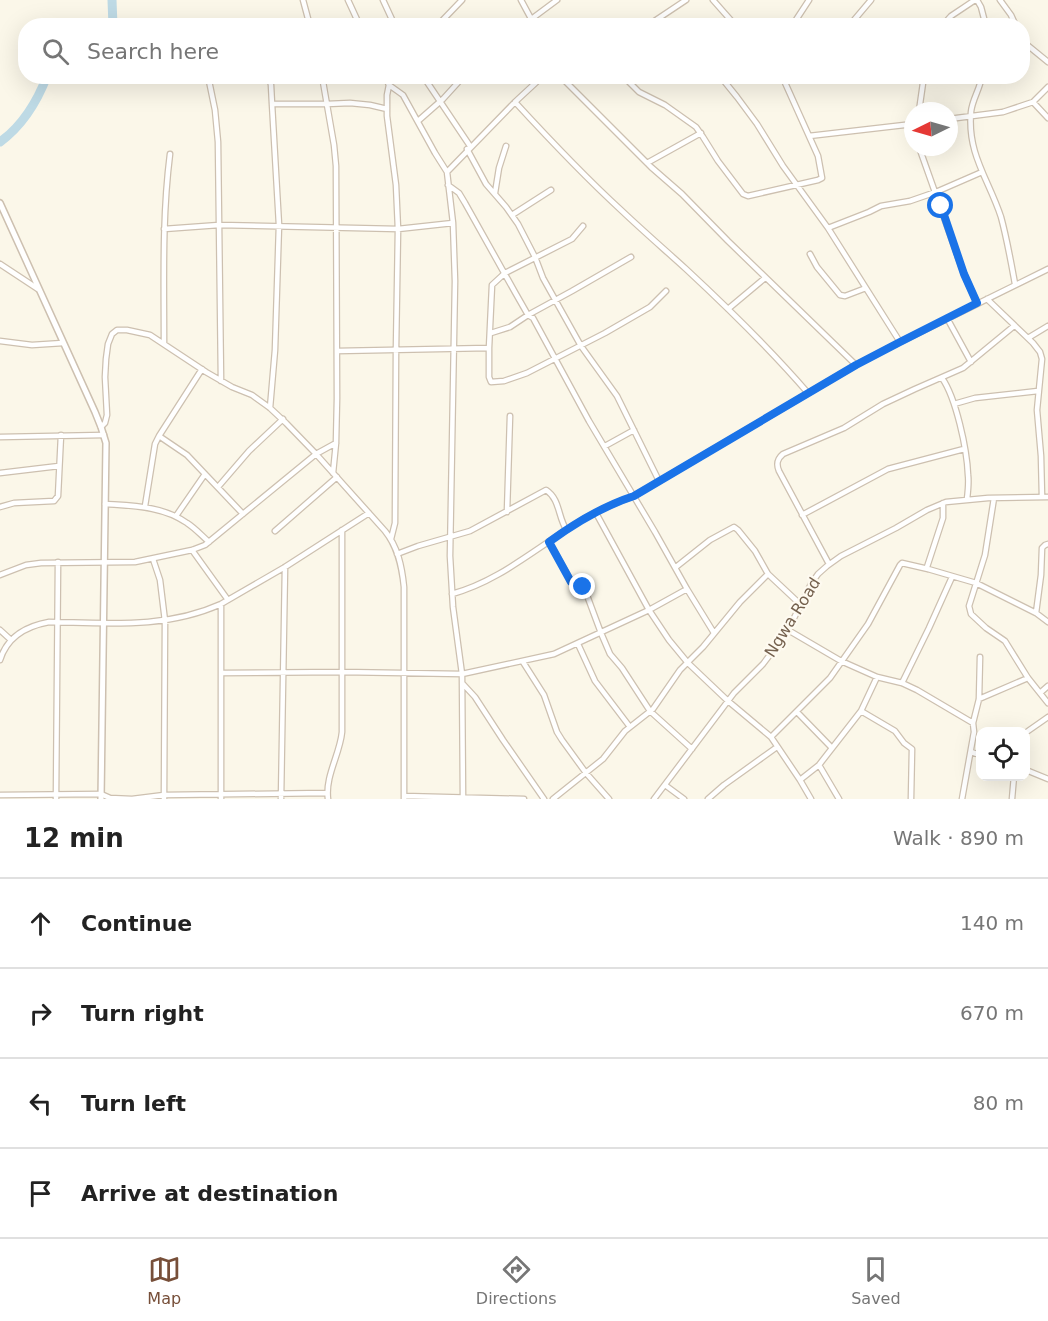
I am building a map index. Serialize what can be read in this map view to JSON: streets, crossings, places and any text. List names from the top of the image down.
{
  "streets": {
    "street": ["Ngwa Road"]
  },
  "north": "left",
  "page": {
    "search": "Search here",
    "heading": ["12 min", "Walk · 890 m"],
    "list": [
      ["Continue", "140 m"],
      ["Turn right", "670 m"],
      ["Turn left", "80 m"],
      "Arrive at destination"
    ],
    "nav": ["Map", "Directions", "Saved"]
  }
}
